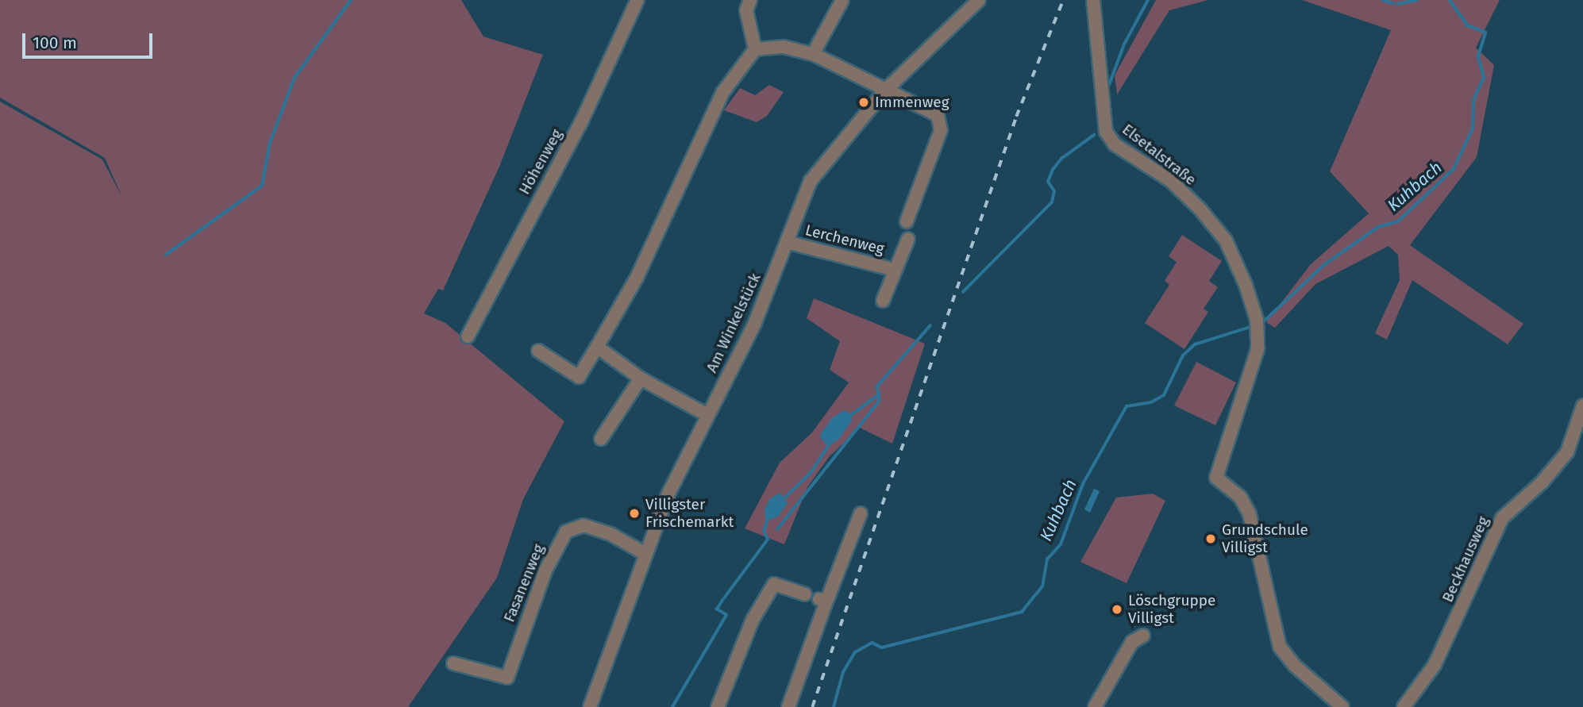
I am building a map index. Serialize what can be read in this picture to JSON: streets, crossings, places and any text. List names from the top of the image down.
{
  "streets": {
    "street": [
      "Elsetalstraße",
      "Höhenweg",
      "Lerchenweg",
      "Am Winkelstück",
      "Beckhausweg",
      "Fasanenweg"
    ]
  },
  "crossings": [
    ["Lerchenweg", "Am Winkelstück"],
    ["Am Winkelstück", "Fasanenweg"]
  ],
  "water": ["Kuhbach"],
  "places": [
    "Immenweg",
    "Villigster Frischemarkt",
    "Grundschule Villigst",
    "Löschgruppe Villigst"
  ],
  "scale_bar": "100 m"
}
